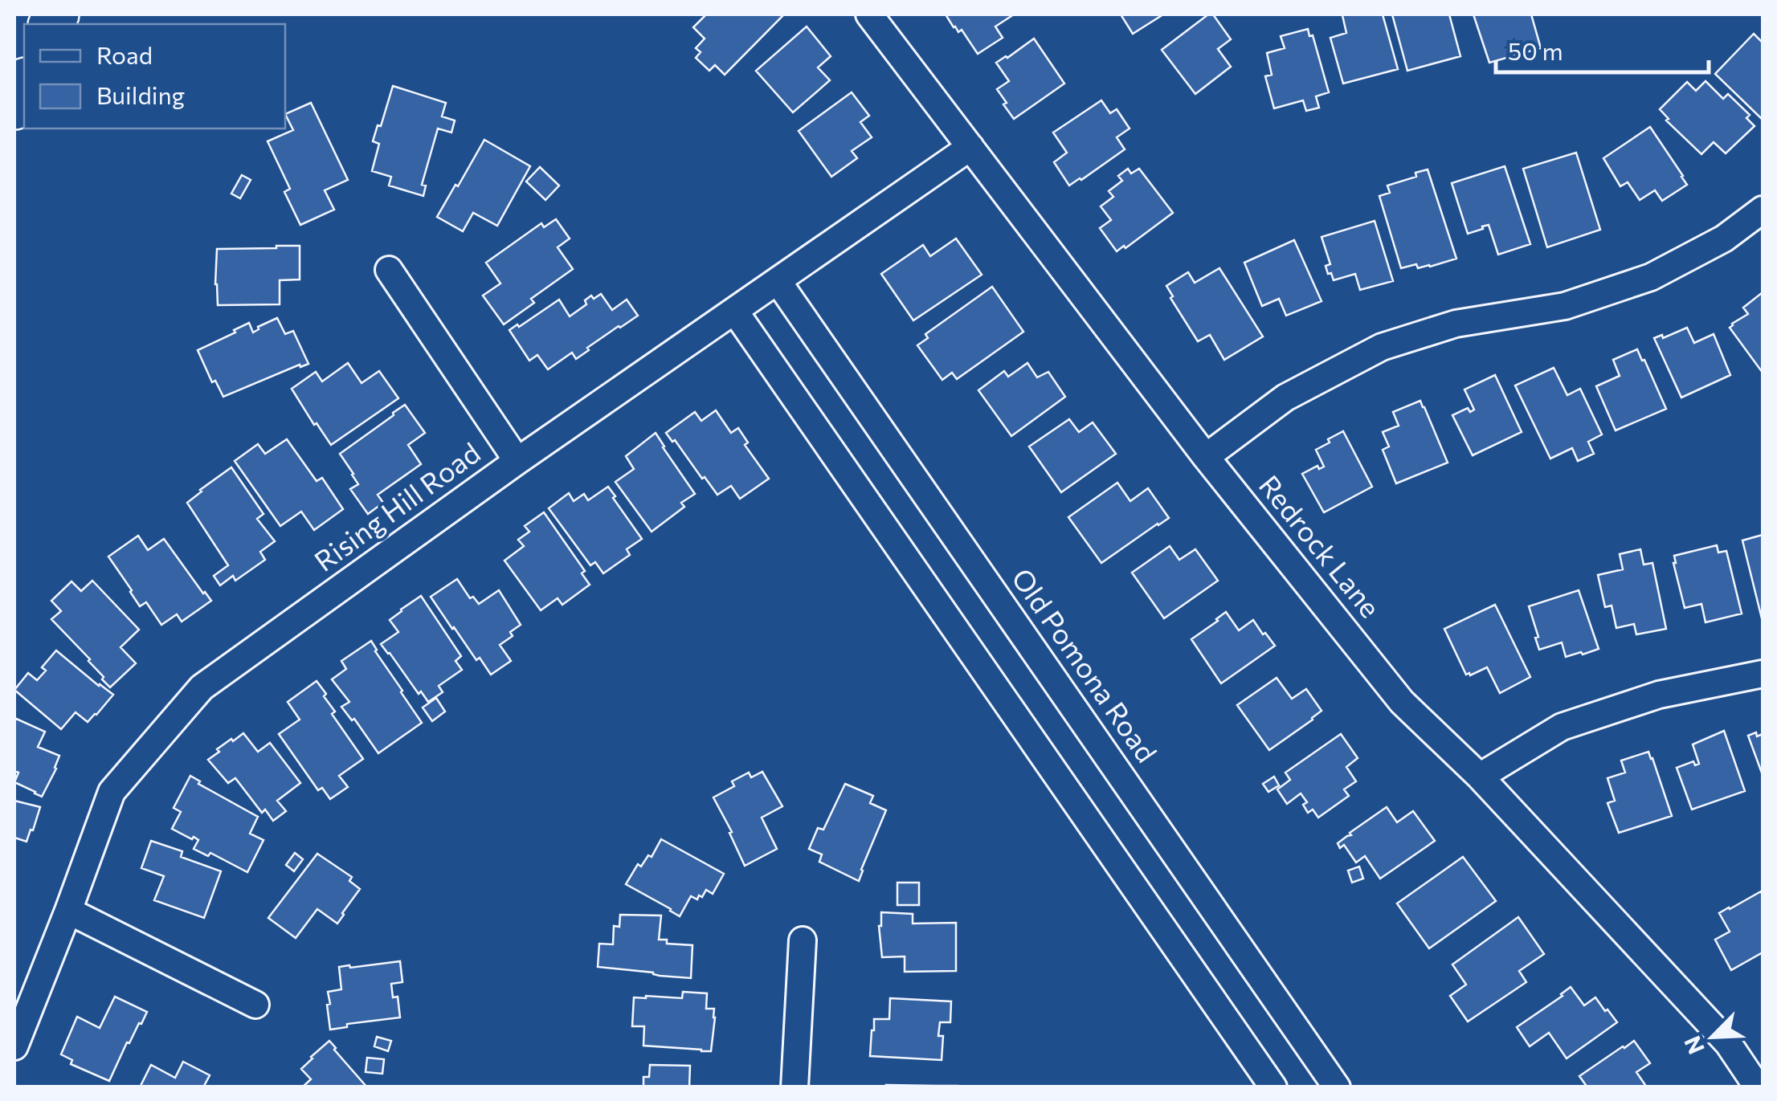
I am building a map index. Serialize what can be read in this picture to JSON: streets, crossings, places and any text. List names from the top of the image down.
{
  "streets": {
    "street": ["Rising Hill Road", "Redrock Lane", "Old Pomona Road"]
  },
  "crossings": [
    ["Rising Hill Road", "Redrock Lane"],
    ["Rising Hill Road", "Old Pomona Road"]
  ],
  "legend": ["Road", "Building"],
  "scale_bar": "50 m",
  "north": "bottom left"
}
